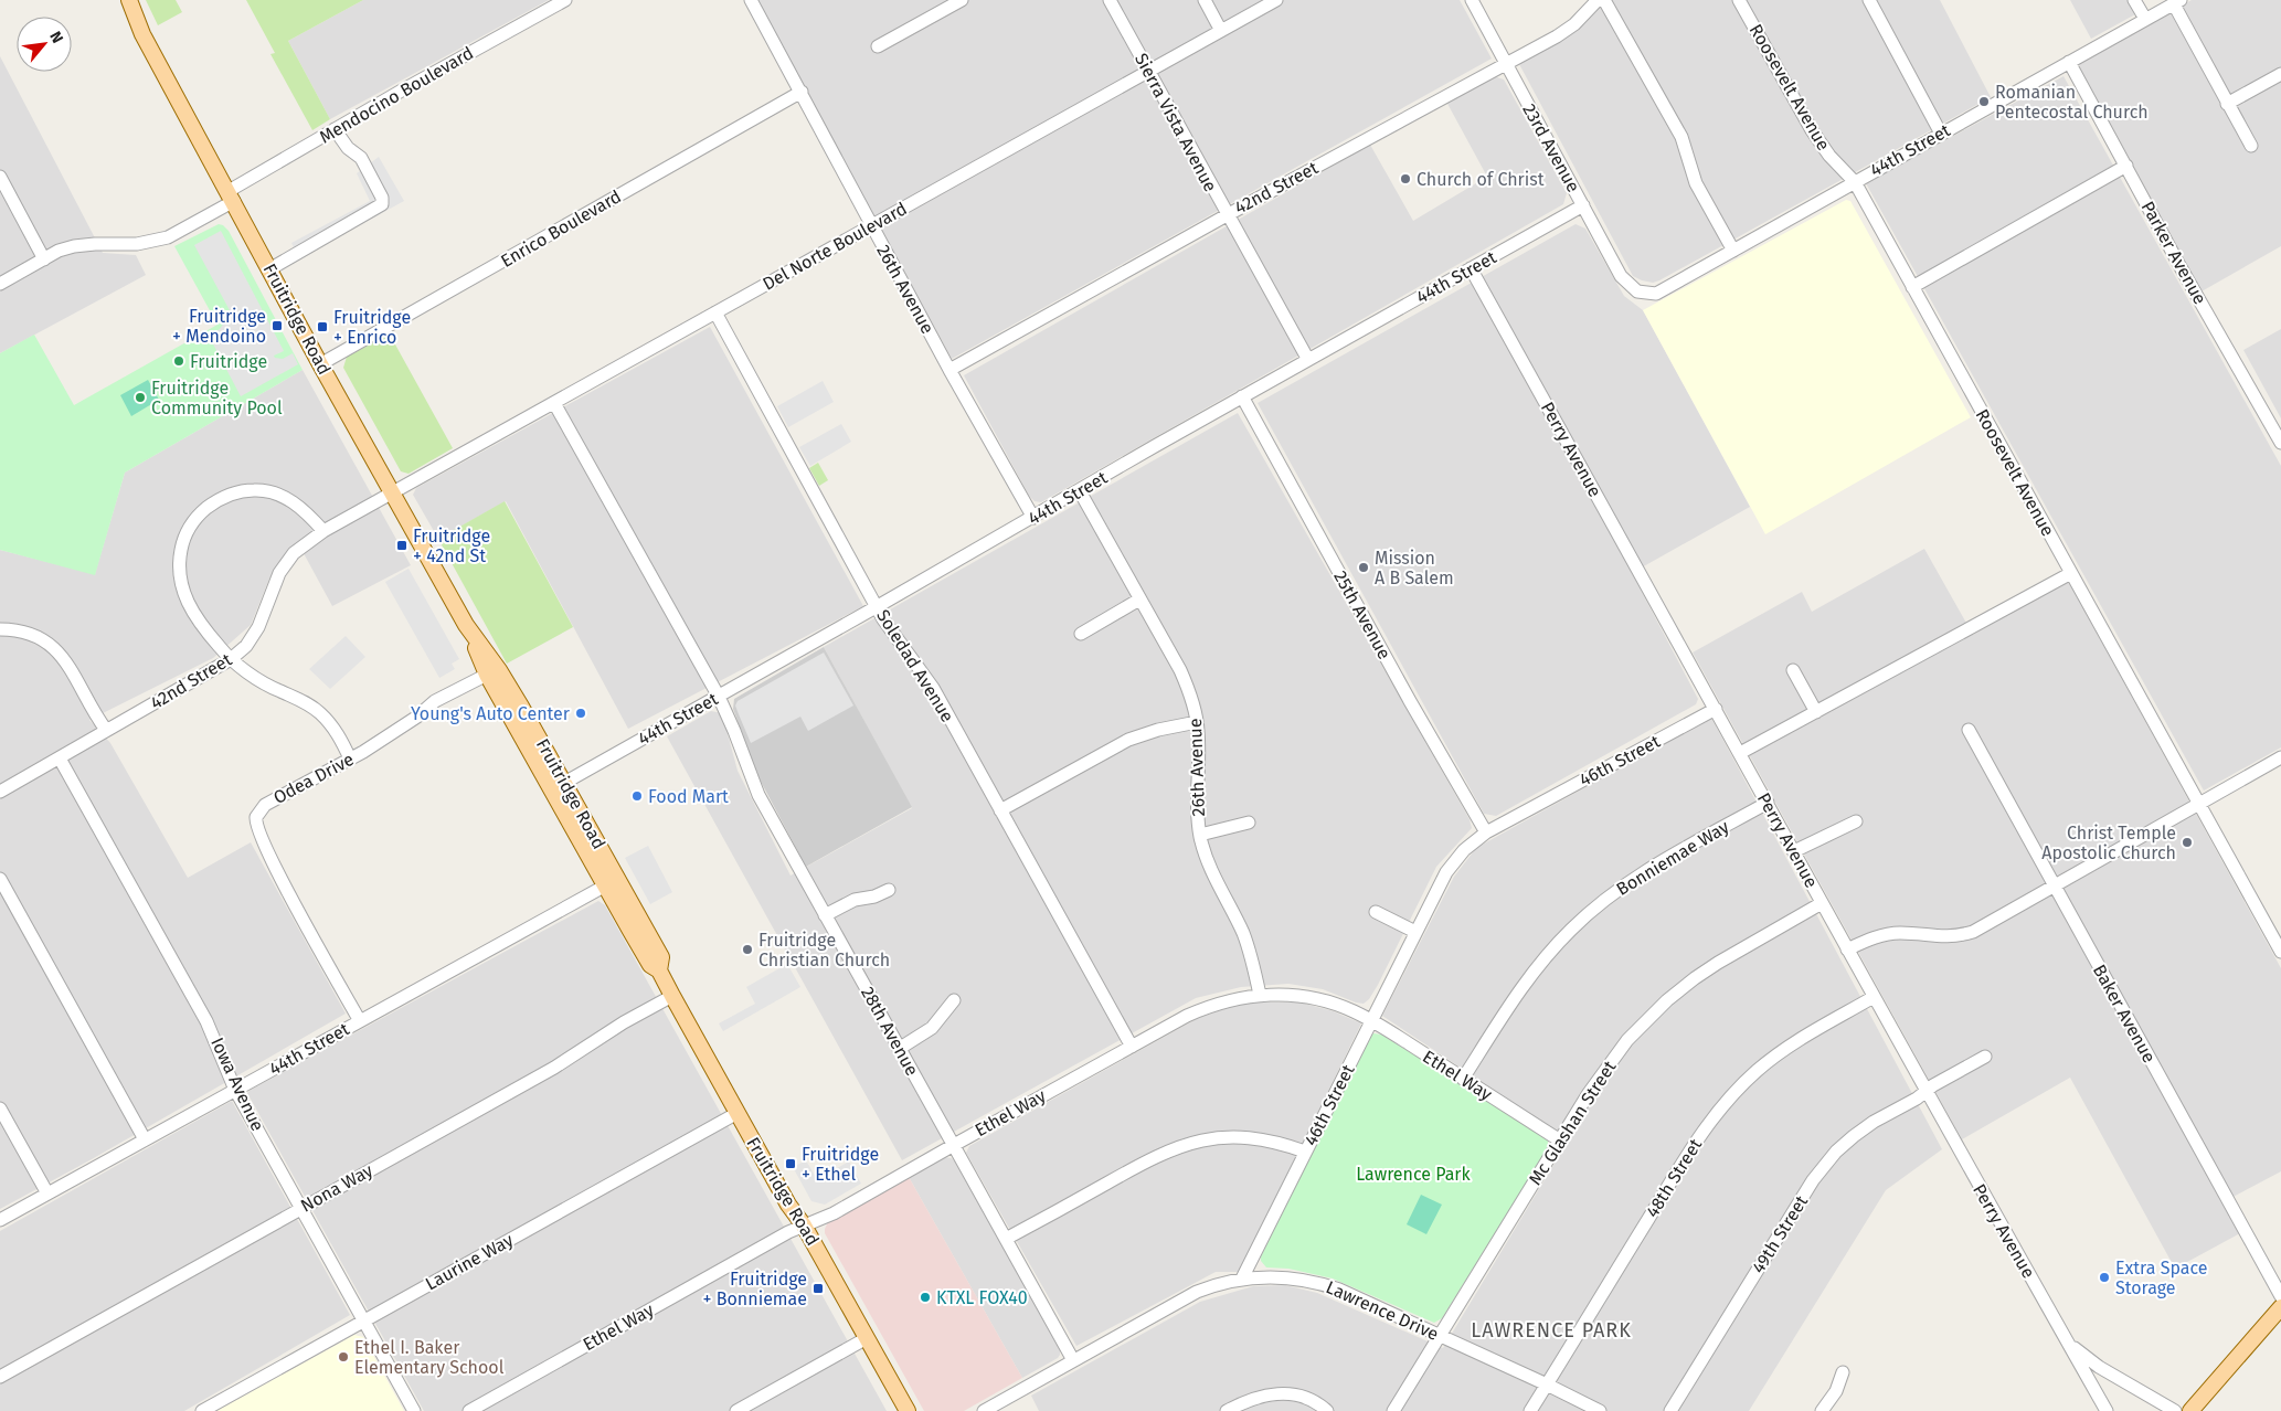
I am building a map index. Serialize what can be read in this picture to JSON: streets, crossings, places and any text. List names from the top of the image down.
{
  "streets": {
    "main road": ["Fruitridge Road"],
    "street": [
      "Roosevelt Avenue",
      "Mendocino Boulevard",
      "Sierra Vista Avenue",
      "23rd Avenue",
      "44th Street",
      "42nd Street",
      "Enrico Boulevard",
      "Del Norte Boulevard",
      "Parker Avenue",
      "26th Avenue",
      "Perry Avenue",
      "25th Avenue",
      "Soledad Avenue",
      "46th Street",
      "Odea Drive",
      "Bonniemae Way",
      "Baker Avenue",
      "28th Avenue",
      "Ethel Way",
      "Iowa Avenue",
      "Mc Glashan Street",
      "48th Street",
      "Nona Way",
      "49th Street",
      "Laurine Way",
      "Lawrence Drive"
    ]
  },
  "crossings": [
    ["Roosevelt Avenue", "44th Street"],
    ["Mendocino Boulevard", "Fruitridge Road"],
    ["Sierra Vista Avenue", "44th Street"],
    ["Sierra Vista Avenue", "42nd Street"],
    ["Sierra Vista Avenue", "Del Norte Boulevard"],
    ["23rd Avenue", "44th Street"],
    ["23rd Avenue", "42nd Street"],
    ["44th Street", "Parker Avenue"],
    ["44th Street", "26th Avenue"],
    ["44th Street", "Fruitridge Road"],
    ["44th Street", "Perry Avenue"],
    ["44th Street", "25th Avenue"],
    ["44th Street", "Soledad Avenue"],
    ["44th Street", "Odea Drive"],
    ["44th Street", "28th Avenue"],
    ["44th Street", "Iowa Avenue"],
    ["42nd Street", "Del Norte Boulevard"],
    ["42nd Street", "26th Avenue"],
    ["42nd Street", "Fruitridge Road"],
    ["42nd Street", "Iowa Avenue"],
    ["Enrico Boulevard", "26th Avenue"],
    ["Enrico Boulevard", "Fruitridge Road"],
    ["Del Norte Boulevard", "26th Avenue"],
    ["Del Norte Boulevard", "Fruitridge Road"],
    ["Del Norte Boulevard", "Soledad Avenue"],
    ["Del Norte Boulevard", "28th Avenue"],
    ["26th Avenue", "Ethel Way"],
    ["Fruitridge Road", "Odea Drive"],
    ["Fruitridge Road", "Ethel Way"],
    ["Fruitridge Road", "Nona Way"],
    ["Fruitridge Road", "Laurine Way"],
    ["Perry Avenue", "46th Street"],
    ["Perry Avenue", "Bonniemae Way"],
    ["Perry Avenue", "Mc Glashan Street"],
    ["Perry Avenue", "48th Street"],
    ["Perry Avenue", "49th Street"],
    ["25th Avenue", "46th Street"],
    ["Soledad Avenue", "Ethel Way"],
    ["46th Street", "Ethel Way"],
    ["46th Street", "Lawrence Drive"],
    ["Bonniemae Way", "Ethel Way"],
    ["28th Avenue", "Ethel Way"],
    ["28th Avenue", "Lawrence Drive"],
    ["Ethel Way", "Mc Glashan Street"],
    ["Iowa Avenue", "Nona Way"],
    ["Iowa Avenue", "Laurine Way"],
    ["Mc Glashan Street", "Lawrence Drive"],
    ["48th Street", "Lawrence Drive"]
  ],
  "districts": ["LAWRENCE PARK"],
  "parks": ["Lawrence Park"],
  "places": {
    "other": [
      "Romanian Pentecostal Church",
      "Church of Christ",
      "Fruitridge",
      "Fruitridge Community Pool",
      "Mission A B Salem",
      "Young's Auto Center",
      "Food Mart",
      "Christ Temple Apostolic Church",
      "Fruitridge Christian Church",
      "Extra Space Storage",
      "KTXL FOX40",
      "Ethel I. Baker Elementary School"
    ],
    "transit": [
      "Fruitridge + Mendoino",
      "Fruitridge + Enrico",
      "Fruitridge + 42nd St",
      "Fruitridge + Ethel",
      "Fruitridge + Bonniemae"
    ]
  },
  "north": "top right"
}
